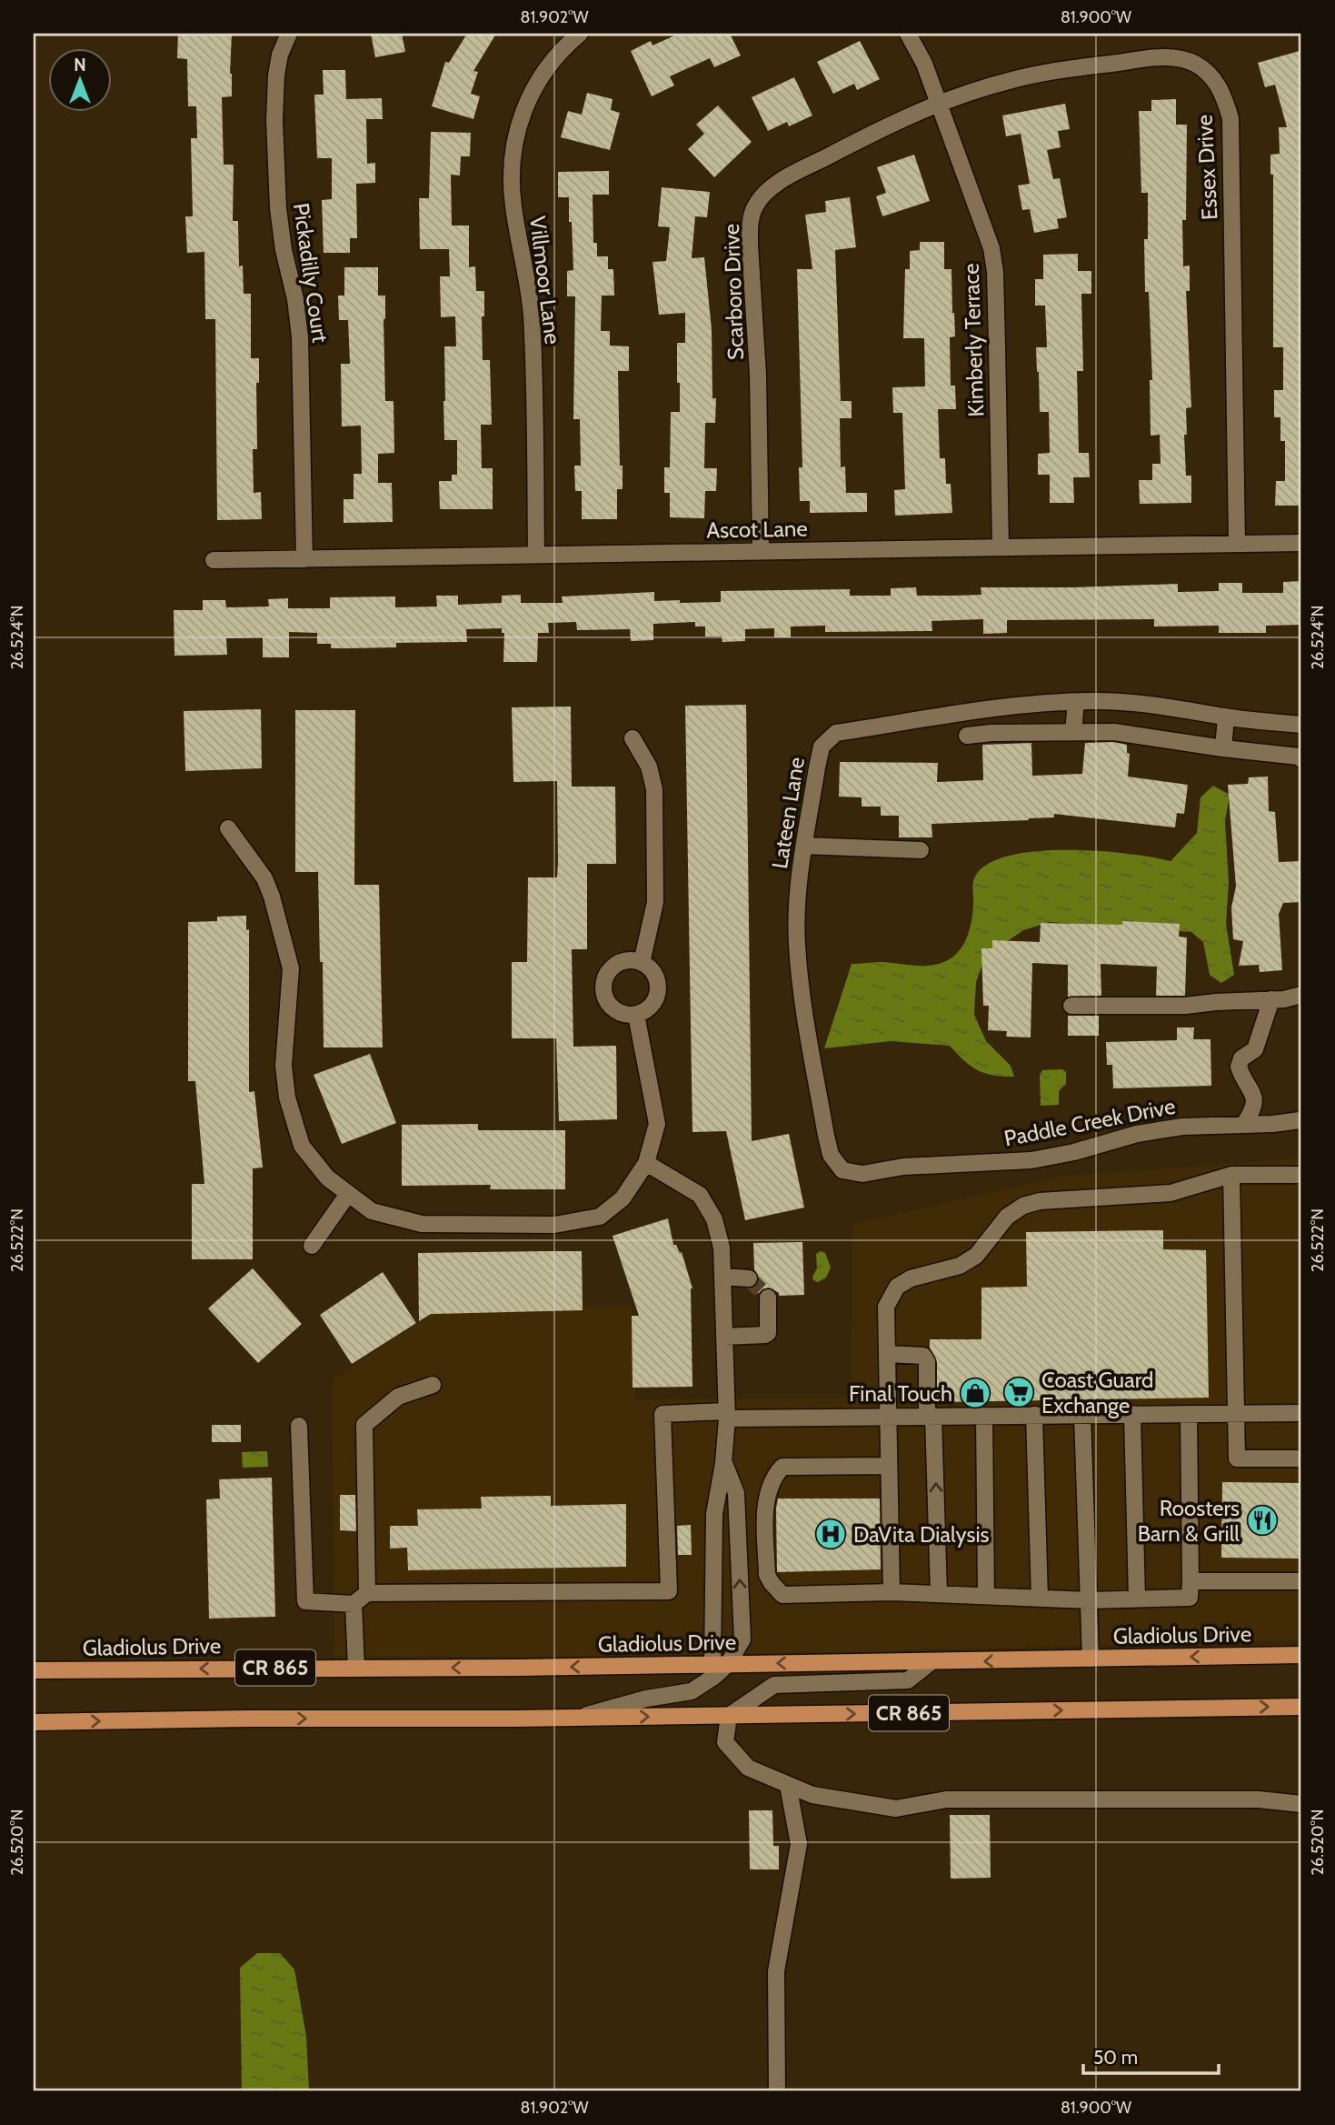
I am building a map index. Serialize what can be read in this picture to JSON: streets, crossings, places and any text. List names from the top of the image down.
{
  "streets": {
    "main road": ["Gladiolus Drive", "CR 865"],
    "street": [
      "Essex Drive",
      "Pickadilly Court",
      "Villmoor Lane",
      "Scarboro Drive",
      "Kimberly Terrace",
      "Ascot Lane",
      "Lateen Lane",
      "Paddle Creek Drive"
    ]
  },
  "crossings": [
    ["Essex Drive", "Scarboro Drive"],
    ["Essex Drive", "Kimberly Terrace"],
    ["Essex Drive", "Ascot Lane"],
    ["Pickadilly Court", "Ascot Lane"],
    ["Villmoor Lane", "Ascot Lane"],
    ["Scarboro Drive", "Kimberly Terrace"],
    ["Scarboro Drive", "Ascot Lane"],
    ["Kimberly Terrace", "Ascot Lane"],
    ["Lateen Lane", "Paddle Creek Drive"]
  ],
  "places": {
    "supermarket": ["Coast Guard Exchange"],
    "shop": ["Final Touch"],
    "restaurant": ["Roosters Barn & Grill"],
    "hospital": ["DaVita Dialysis"]
  },
  "scale_bar": "50 m",
  "north": "top",
  "coordinates": [
    "81.902°W",
    "81.900°W",
    "26.524°N",
    "26.522°N",
    "26.520°N"
  ]
}
